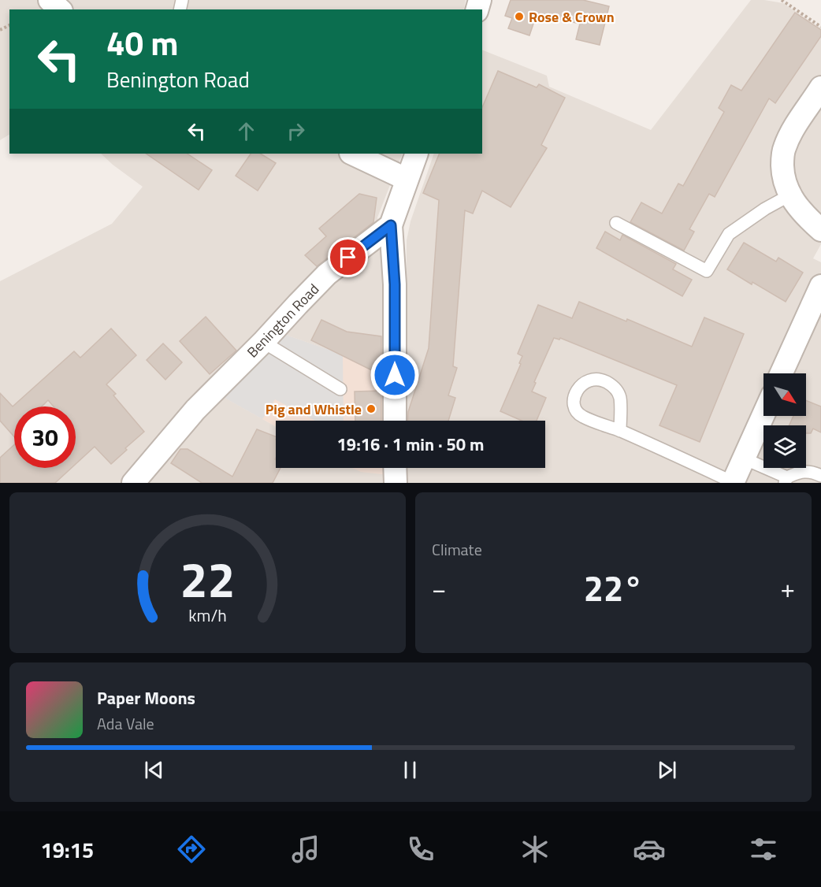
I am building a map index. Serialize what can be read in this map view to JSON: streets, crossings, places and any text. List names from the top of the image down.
{
  "streets": {
    "street": ["Benington Road"]
  },
  "places": ["Rose & Crown", "Pig and Whistle"],
  "north": "bottom right",
  "page": {
    "turn": ["40 m", "Benington Road"],
    "limit": "30",
    "trip": "19:16 · 1 min · 50 m",
    "tile": "Climate",
    "heat": ["−", "22°", "+"],
    "song": ["Paper Moons", "Ada Vale"],
    "tabs": "19:15",
    "gauge": ["22", "km/h"]
  }
}
